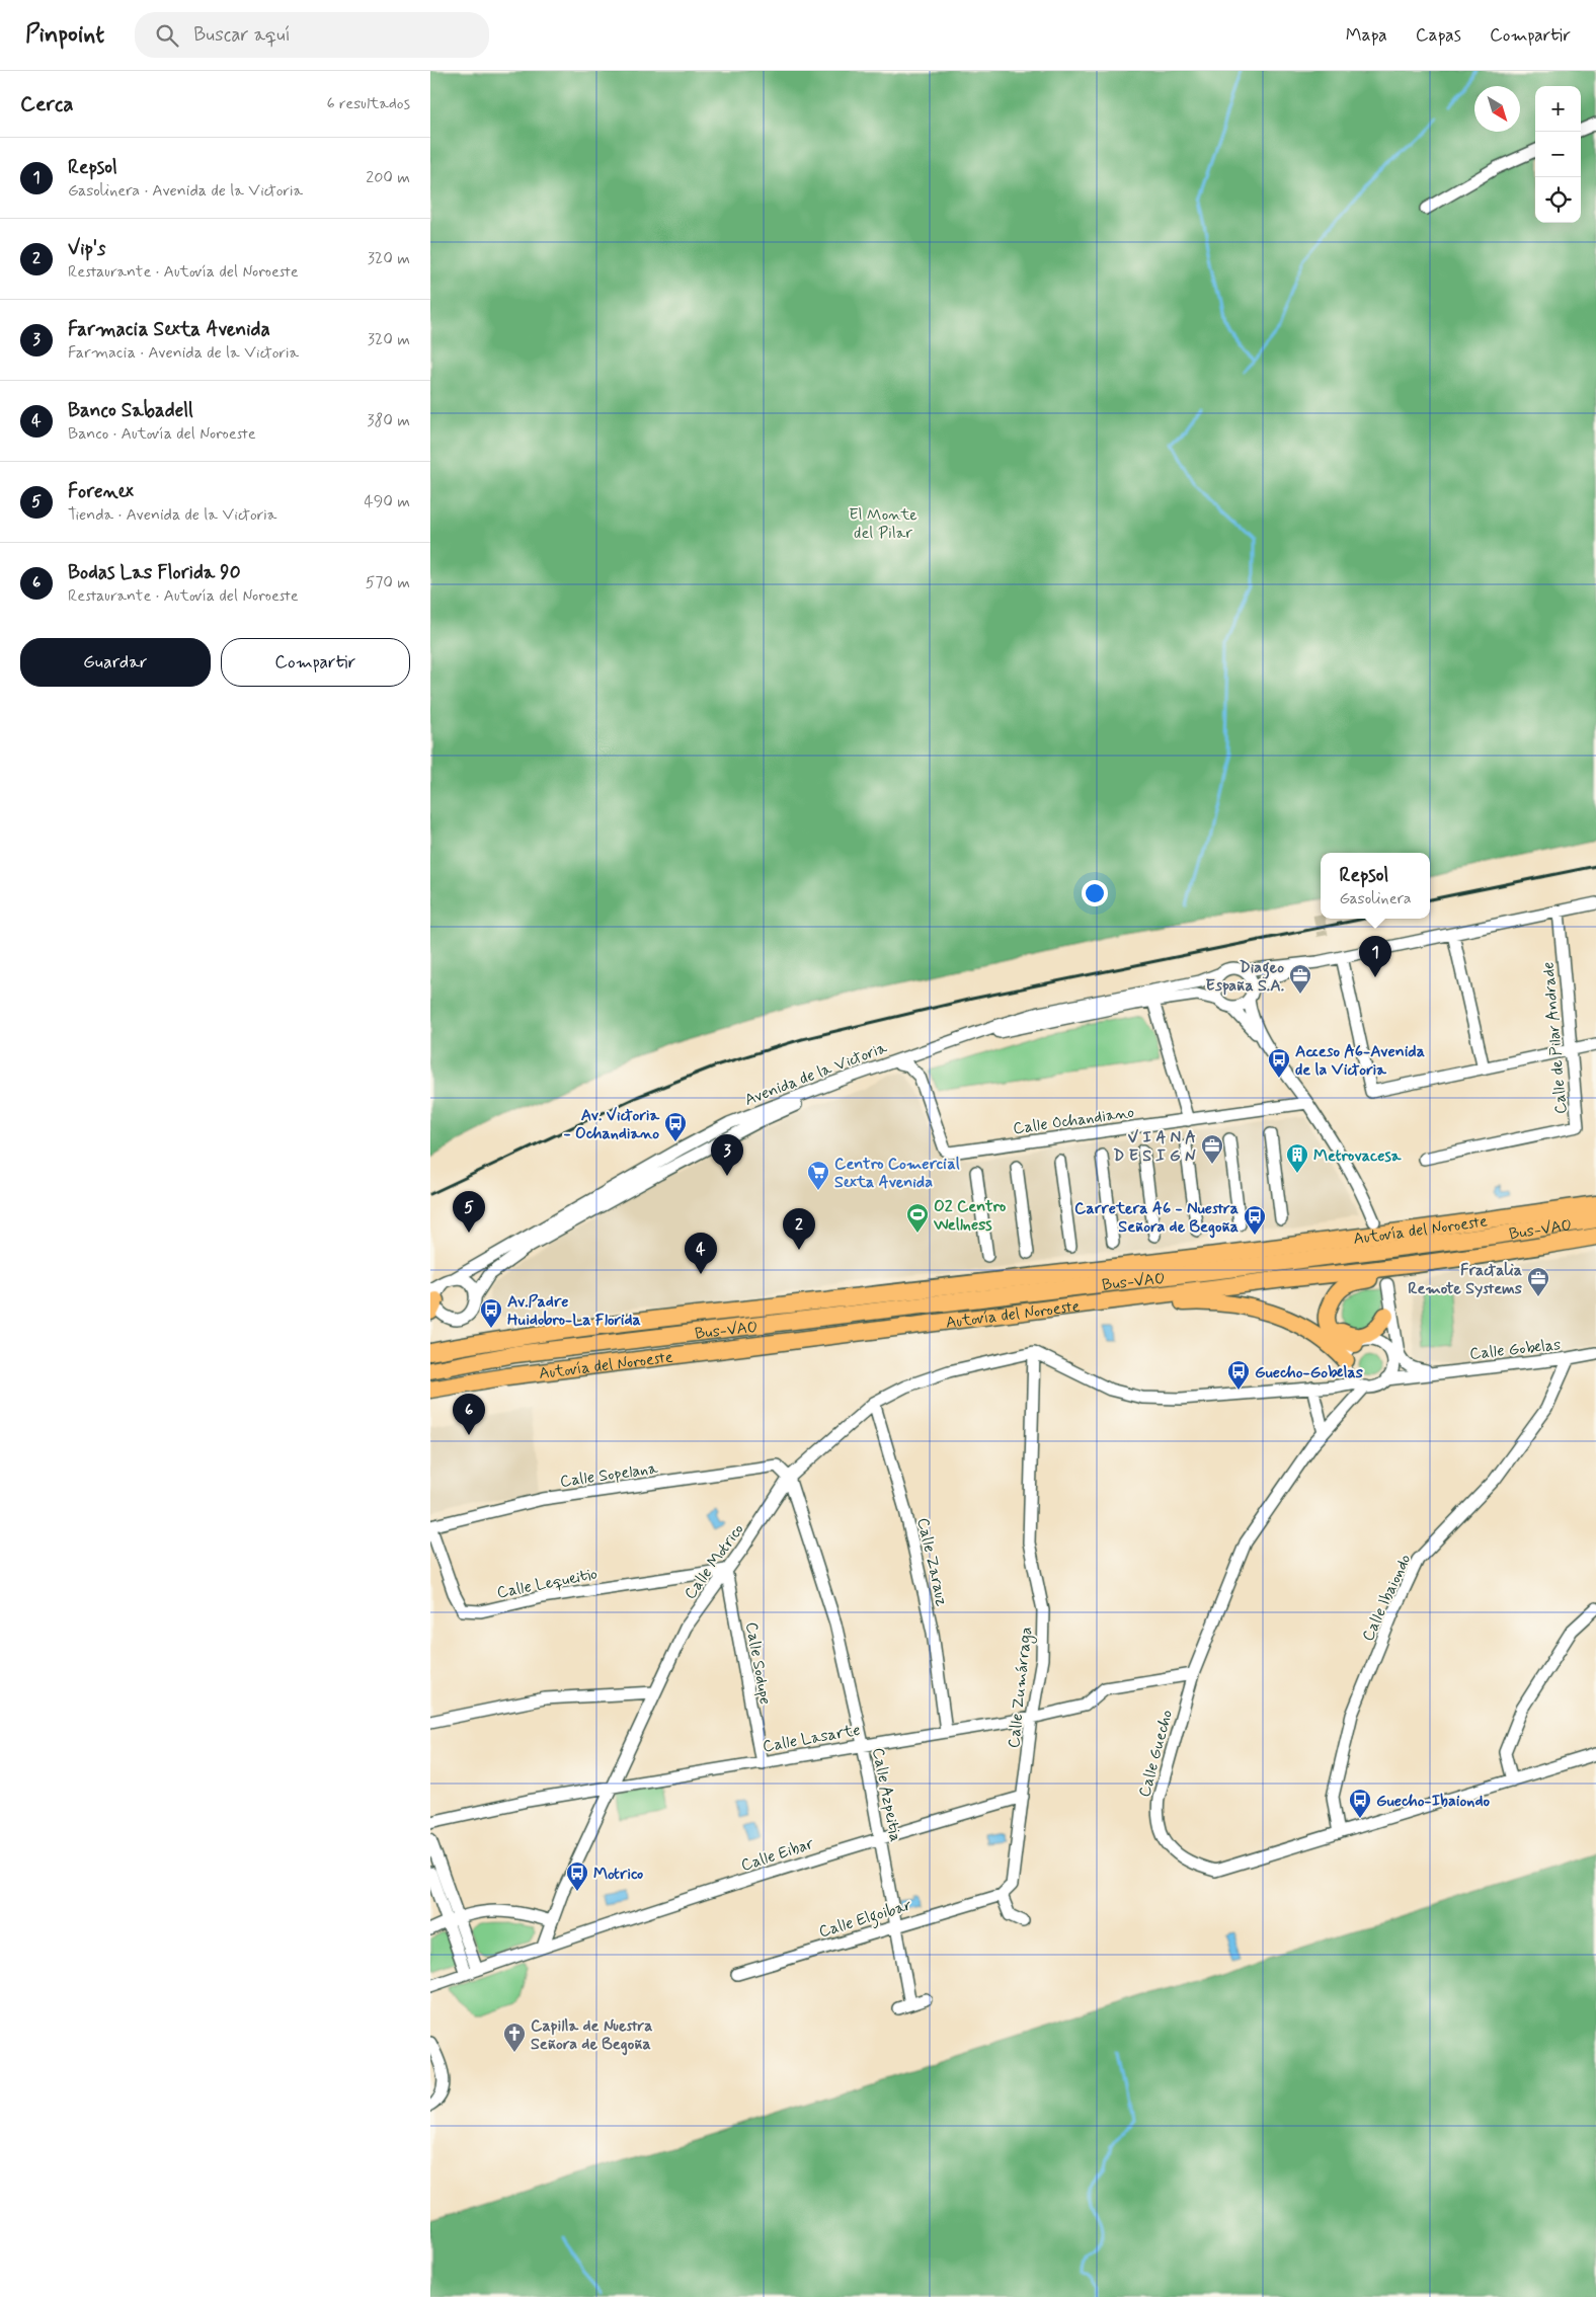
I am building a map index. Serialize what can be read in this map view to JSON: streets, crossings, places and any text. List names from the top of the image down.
{
  "streets": {
    "highway": ["Autovía del Noroeste", "Bus-VAO"],
    "street": [
      "Calle de Pilar Andrade",
      "Avenida de la Victoria",
      "Calle Ochandiano",
      "Calle Gobelas",
      "Calle Sopelana",
      "Calle Motrico",
      "Calle Zarauz",
      "Calle Lequeitio",
      "Calle Ibaiondo",
      "Calle Sodupe",
      "Calle Zumárraga",
      "Calle Lasarte",
      "Calle Guecho",
      "Calle Azpeitia",
      "Calle Eibar",
      "Calle Elgoibar"
    ]
  },
  "crossings": [
    ["Avenida de la Victoria", "Calle Ochandiano"],
    ["Calle Gobelas", "Calle Ibaiondo"],
    ["Calle Gobelas", "Calle Guecho"],
    ["Calle Sopelana", "Calle Motrico"],
    ["Calle Sopelana", "Calle Lequeitio"],
    ["Calle Sopelana", "Calle Azpeitia"],
    ["Calle Motrico", "Calle Zarauz"],
    ["Calle Motrico", "Calle Lequeitio"],
    ["Calle Motrico", "Calle Sodupe"],
    ["Calle Motrico", "Calle Zumárraga"],
    ["Calle Motrico", "Calle Lasarte"],
    ["Calle Motrico", "Calle Azpeitia"],
    ["Calle Motrico", "Calle Eibar"],
    ["Calle Zarauz", "Calle Lasarte"],
    ["Calle Lequeitio", "Calle Sodupe"],
    ["Calle Ibaiondo", "Calle Guecho"],
    ["Calle Sodupe", "Calle Lasarte"],
    ["Calle Zumárraga", "Calle Lasarte"],
    ["Calle Zumárraga", "Calle Eibar"],
    ["Calle Zumárraga", "Calle Elgoibar"],
    ["Calle Lasarte", "Calle Guecho"],
    ["Calle Lasarte", "Calle Azpeitia"],
    ["Calle Azpeitia", "Calle Eibar"],
    ["Calle Azpeitia", "Calle Elgoibar"]
  ],
  "parks": ["El Monte del Pilar"],
  "places": {
    "office": ["Diageo España S.A.", "V I A N A D E S I G N", "Fractalia Remote Systems"],
    "bus stop": [
      "Acceso A6-Avenida de la Victoria",
      "Av. Victoria - Ochandiano",
      "Carretera A6 - Nuestra Señora de Begoña",
      "Av.Padre Huidobro-La Florida",
      "Guecho-Gobelas",
      "Guecho-Ibaiondo",
      "Motrico"
    ],
    "building": ["Metrovacesa"],
    "supermarket": ["Centro Comercial Sexta Avenida"],
    "sports": ["O2 Centro Wellness"],
    "church": ["Capilla de Nuestra Señora de Begoña"]
  },
  "north": "bottom right",
  "page": {
    "header": "Pinpoint",
    "search": "Buscar aquí",
    "nav": ["Mapa", "Capas", "Compartir"],
    "heading": ["Cerca", "6 resultados"],
    "map_buttons": ["+", "−"],
    "list": [
      {
        "mark": "1",
        "name": "Repsol",
        "note": "Gasolinera · Avenida de la Victoria",
        "value": "200 m"
      },
      {
        "mark": "2",
        "name": "Vip's",
        "note": "Restaurante · Autovía del Noroeste",
        "value": "320 m"
      },
      {
        "mark": "3",
        "name": "Farmacia Sexta Avenida",
        "note": "Farmacia · Avenida de la Victoria",
        "value": "320 m"
      },
      {
        "mark": "4",
        "name": "Banco Sabadell",
        "note": "Banco · Autovía del Noroeste",
        "value": "380 m"
      },
      {
        "mark": "5",
        "name": "Forenex",
        "note": "Tienda · Avenida de la Victoria",
        "value": "490 m"
      },
      {
        "mark": "6",
        "name": "Bodas Las Florida 90",
        "note": "Restaurante · Autovía del Noroeste",
        "value": "570 m"
      }
    ],
    "buttons": ["Guardar", "Compartir"],
    "popup": ["Repsol", "Gasolinera"],
    "pins": [
      "1",
      "3",
      "5",
      "2",
      "4",
      "6"
    ]
  }
}
